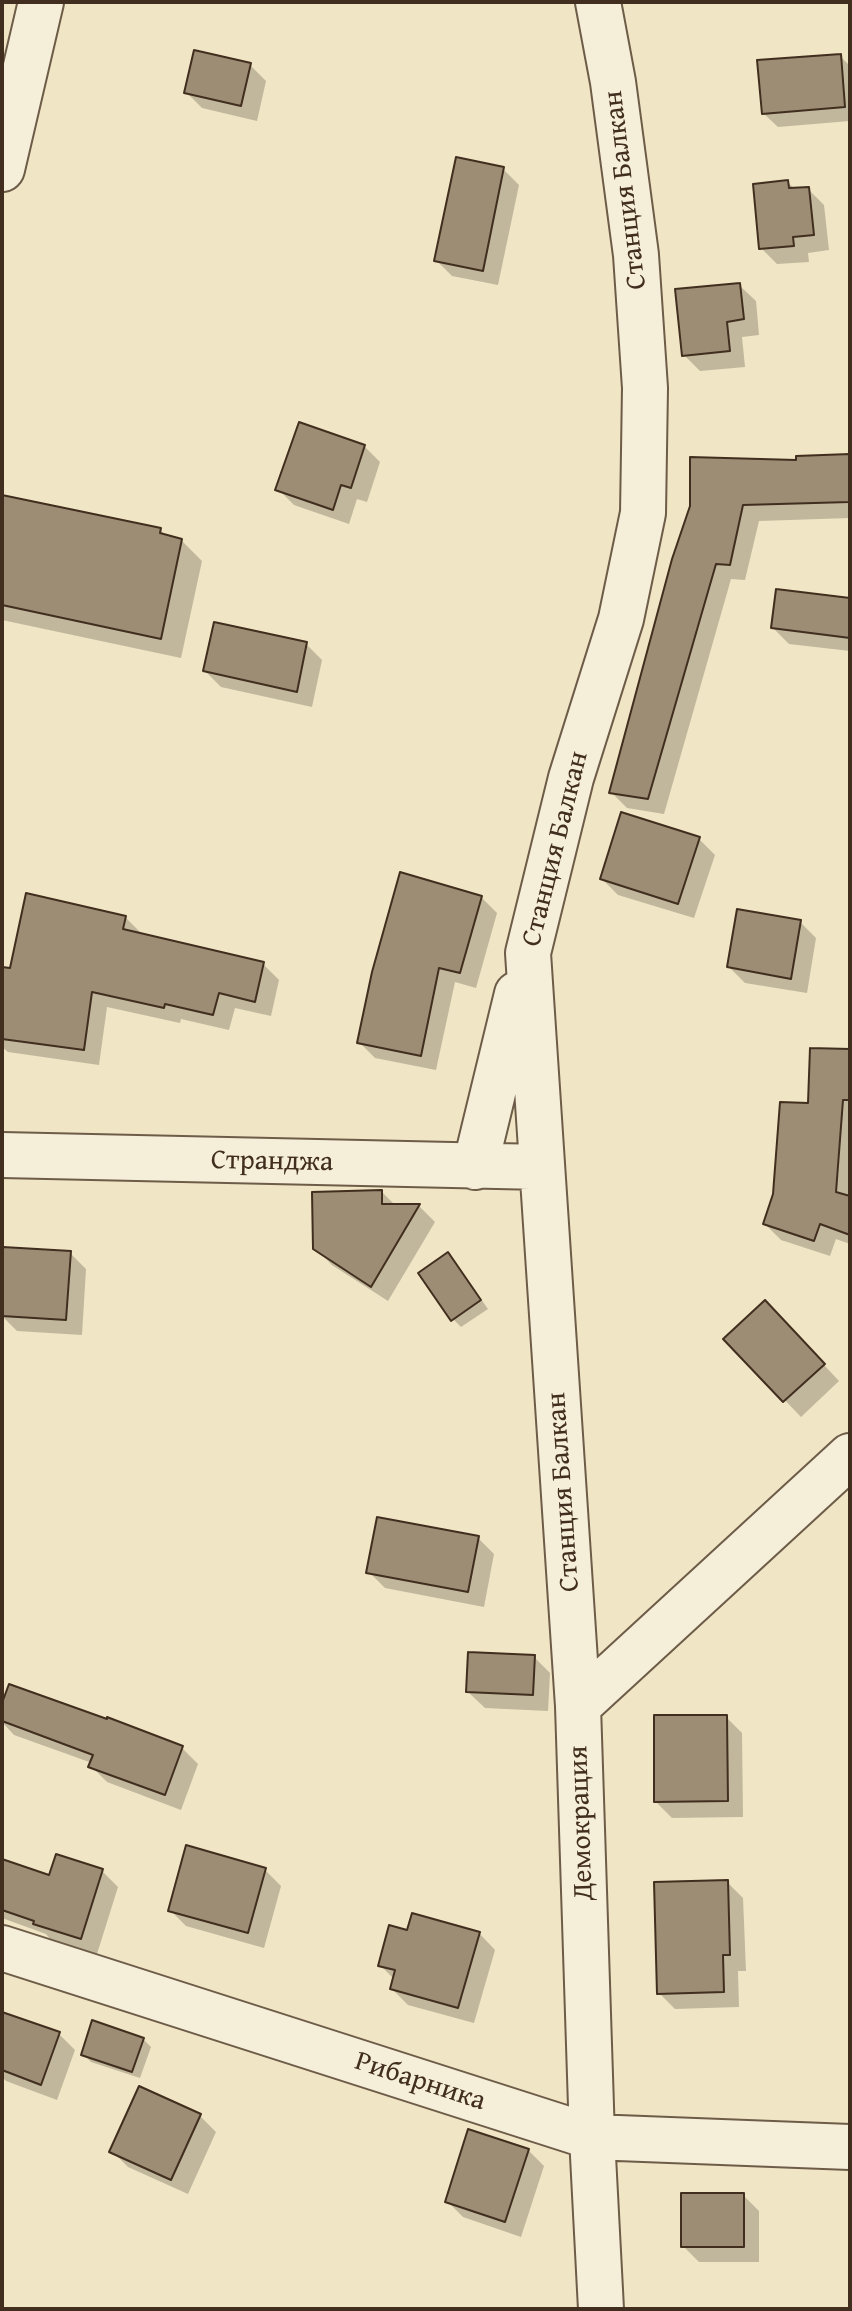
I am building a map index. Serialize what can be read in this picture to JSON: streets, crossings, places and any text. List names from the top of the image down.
{
  "streets": {
    "street": [
      "Станция Балкан",
      "Странджа",
      "Демокрация",
      "Рибарника"
    ]
  },
  "crossings": [
    ["Станция Балкан", "Странджа"],
    ["Станция Балкан", "Демокрация"],
    ["Демокрация", "Рибарника"]
  ]
}
